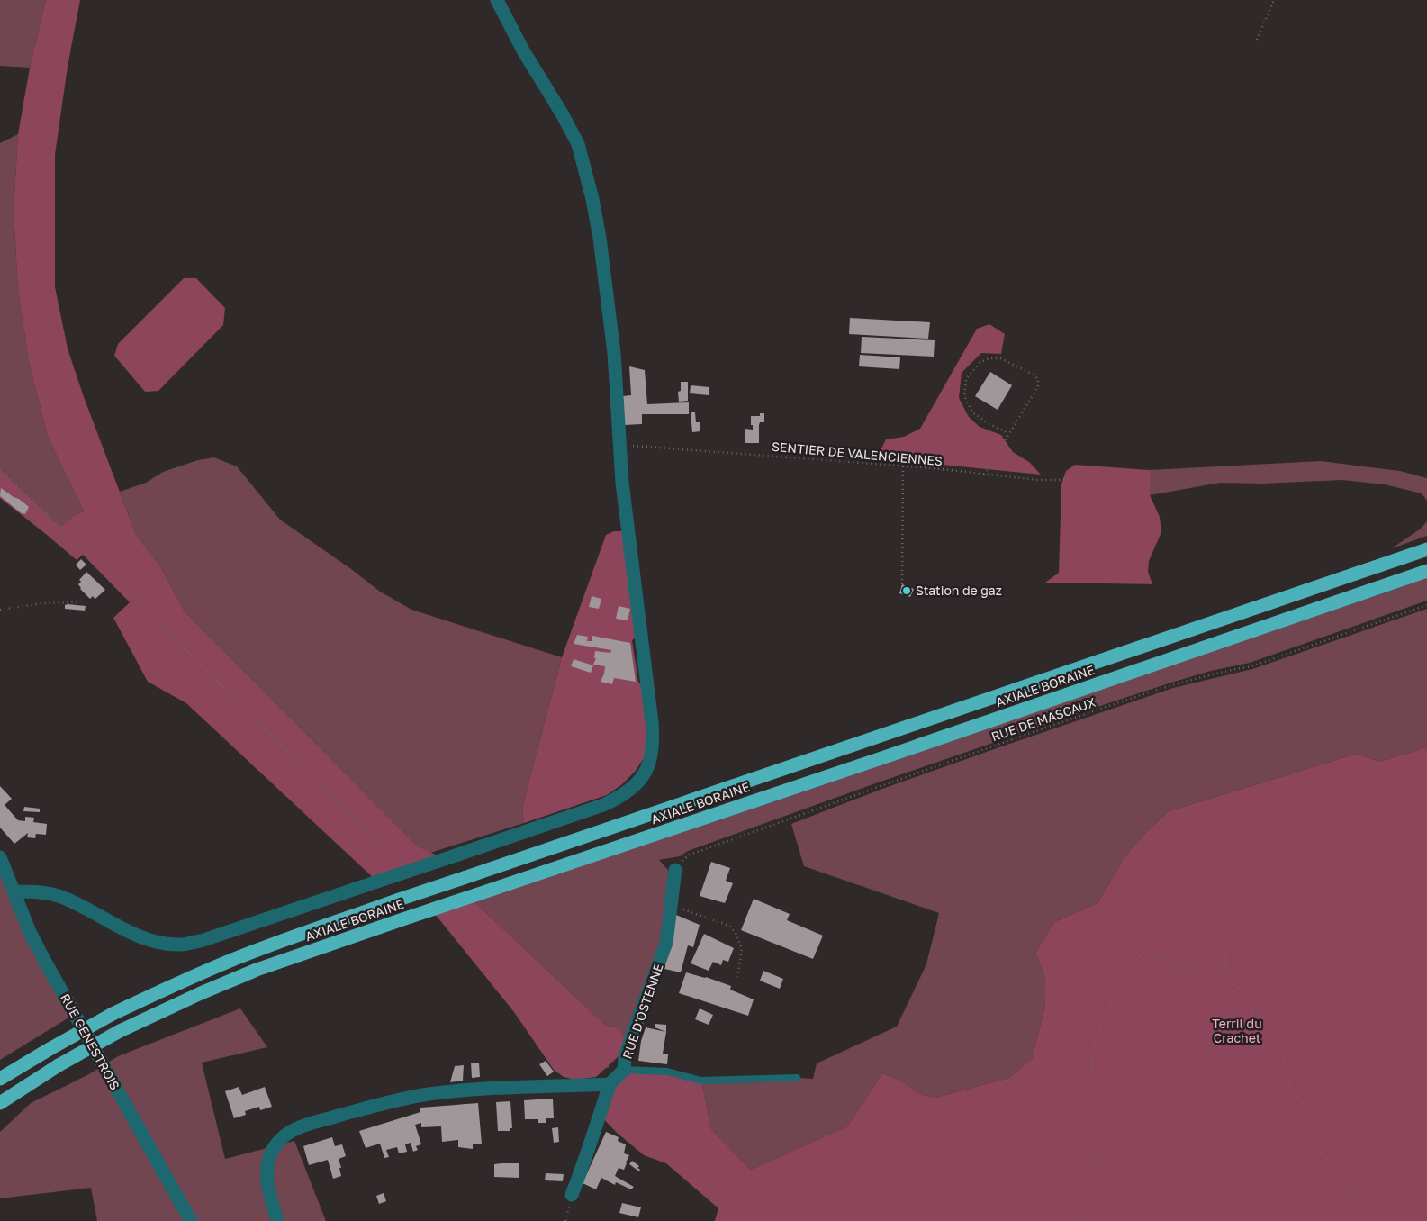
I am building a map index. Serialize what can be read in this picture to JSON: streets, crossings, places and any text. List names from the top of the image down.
{
  "streets": {
    "highway": ["AXIALE BORAINE"],
    "street": ["RUE D'OSTENNE", "RUE GENESTROIS"],
    "path": ["SENTIER DE VALENCIENNES", "RUE DE MASCAUX"]
  },
  "crossings": [
    ["RUE DE MASCAUX", "RUE D'OSTENNE"]
  ],
  "parks": ["Terril du Crachet"],
  "places": ["Station de gaz"]
}
